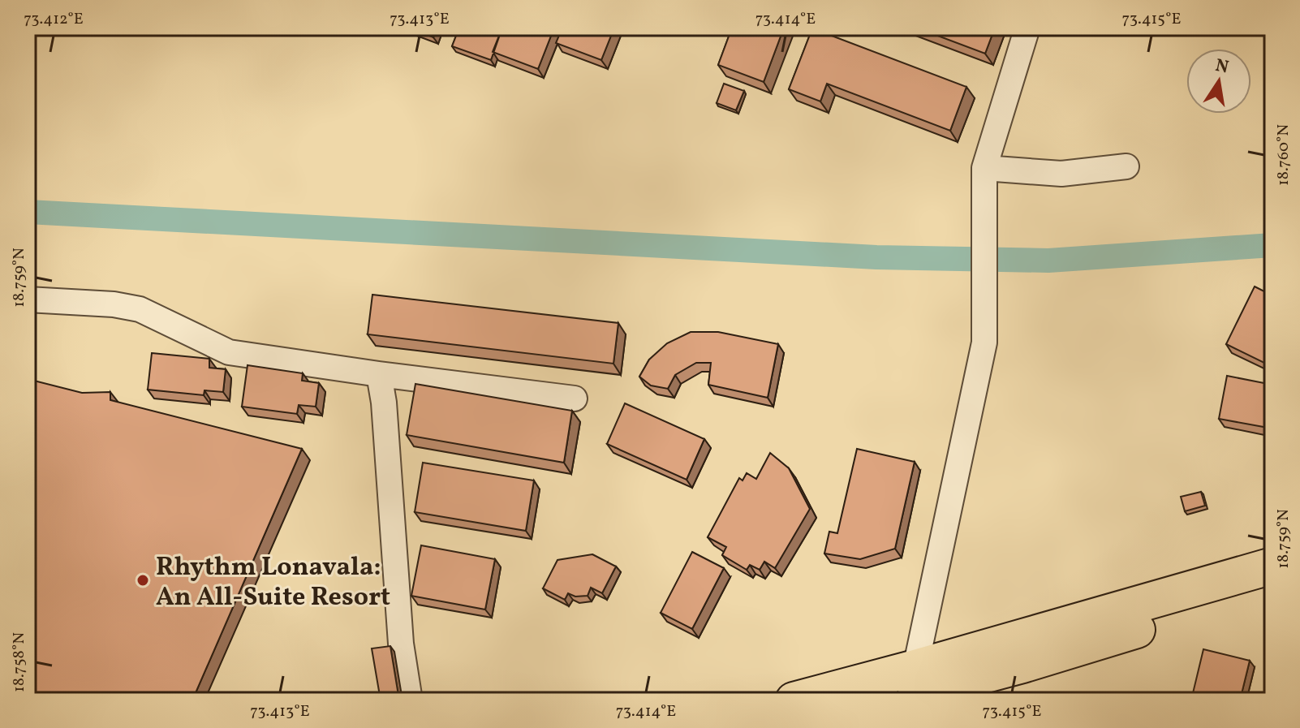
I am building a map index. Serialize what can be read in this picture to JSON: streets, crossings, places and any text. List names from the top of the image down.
{
  "places": ["Rhythm Lonavala: An All-Suite Resort"],
  "north": "top",
  "coordinates": [
    "73.412°E",
    "73.413°E",
    "73.414°E",
    "73.415°E",
    "18.760°N",
    "18.759°N",
    "18.758°N"
  ]
}
